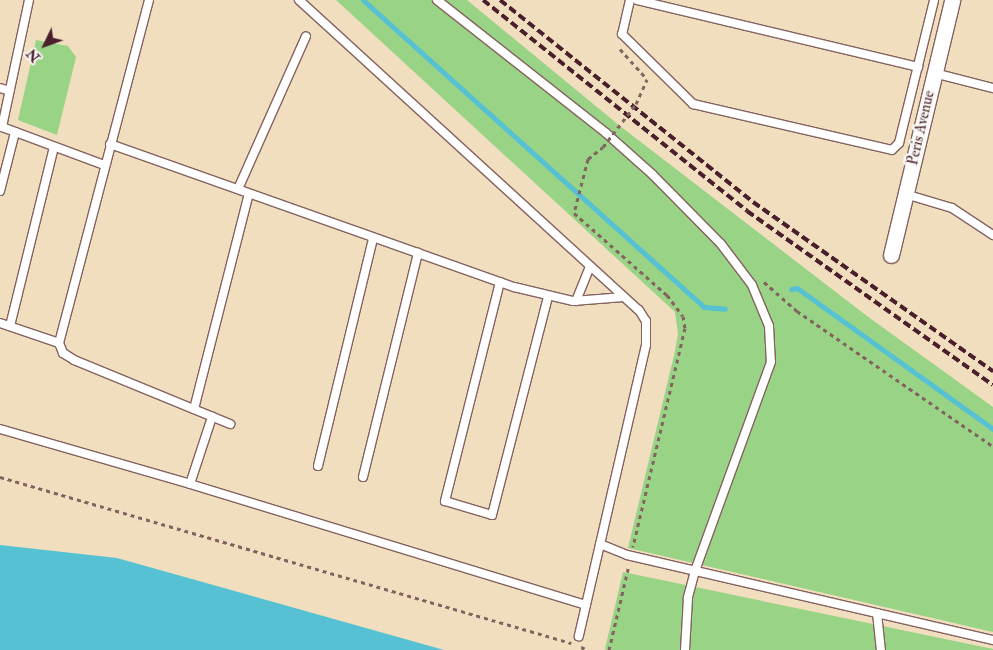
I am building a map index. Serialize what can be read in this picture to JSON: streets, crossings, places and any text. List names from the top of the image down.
{
  "streets": {
    "street": ["Peris Avenue"]
  },
  "north": "bottom left"
}
